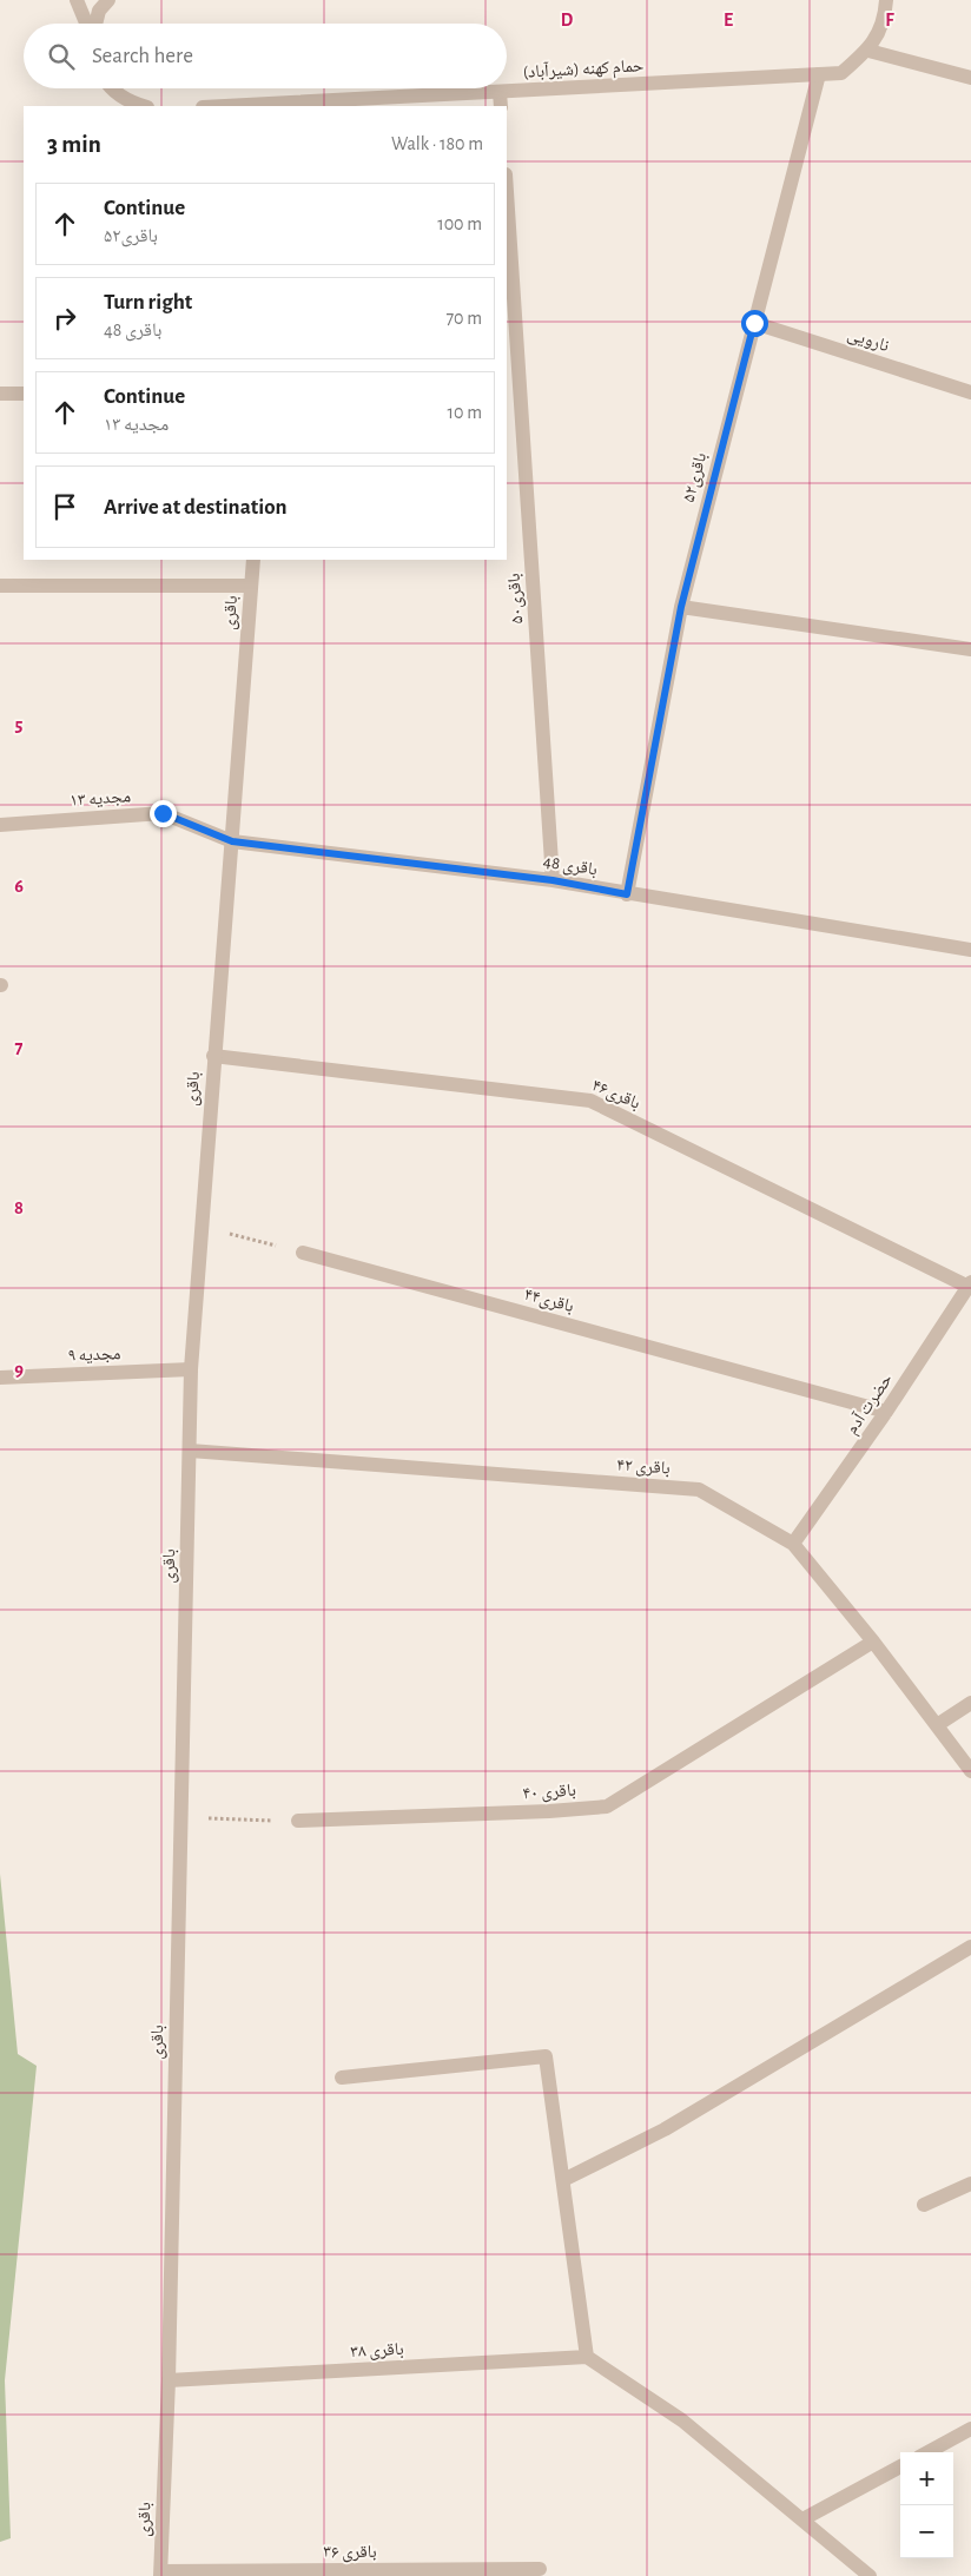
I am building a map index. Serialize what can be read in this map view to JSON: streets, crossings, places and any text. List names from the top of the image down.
{
  "streets": {
    "street": [
      "حمام کهنه (شیرآباد)",
      "نارویی",
      "باقری۵۲",
      "باقری۵۰",
      "باقری",
      "مجدیه ۱۳",
      "باقری 48",
      "باقری۴۶",
      "باقری۴۴",
      "مجدیه ۹",
      "حضرت آدم",
      "باقری ۴۲",
      "باقری ۴۰",
      "باقری ۳۸",
      "باقری ۳۶"
    ]
  },
  "crossings": [
    ["حمام کهنه (شیرآباد)", "باقری۵۲"],
    ["نارویی", "باقری۵۲"],
    ["باقری۵۲", "باقری 48"],
    ["باقری۵۰", "باقری 48"],
    ["باقری", "مجدیه ۱۳"],
    ["باقری", "باقری 48"],
    ["باقری", "باقری۴۶"],
    ["باقری", "مجدیه ۹"],
    ["باقری", "باقری ۴۲"],
    ["باقری", "باقری ۳۸"],
    ["باقری", "باقری ۳۶"],
    ["مجدیه ۱۳", "باقری 48"],
    ["باقری۴۶", "حضرت آدم"],
    ["باقری۴۴", "حضرت آدم"],
    ["حضرت آدم", "باقری ۴۲"],
    ["باقری ۴۲", "باقری ۴۰"]
  ],
  "page": {
    "search": "Search here",
    "heading": ["3 min", "Walk · 180 m"],
    "list": [
      ["Continue", "باقری۵۲", "100 m"],
      ["Turn right", "باقری 48", "70 m"],
      ["Continue", "مجدیه ۱۳", "10 m"],
      "Arrive at destination"
    ],
    "map_buttons": ["+", "−"]
  },
  "grid": {
    "columns": ["D", "E", "F"],
    "rows": [
      "5",
      "6",
      "7",
      "8",
      "9"
    ]
  }
}
